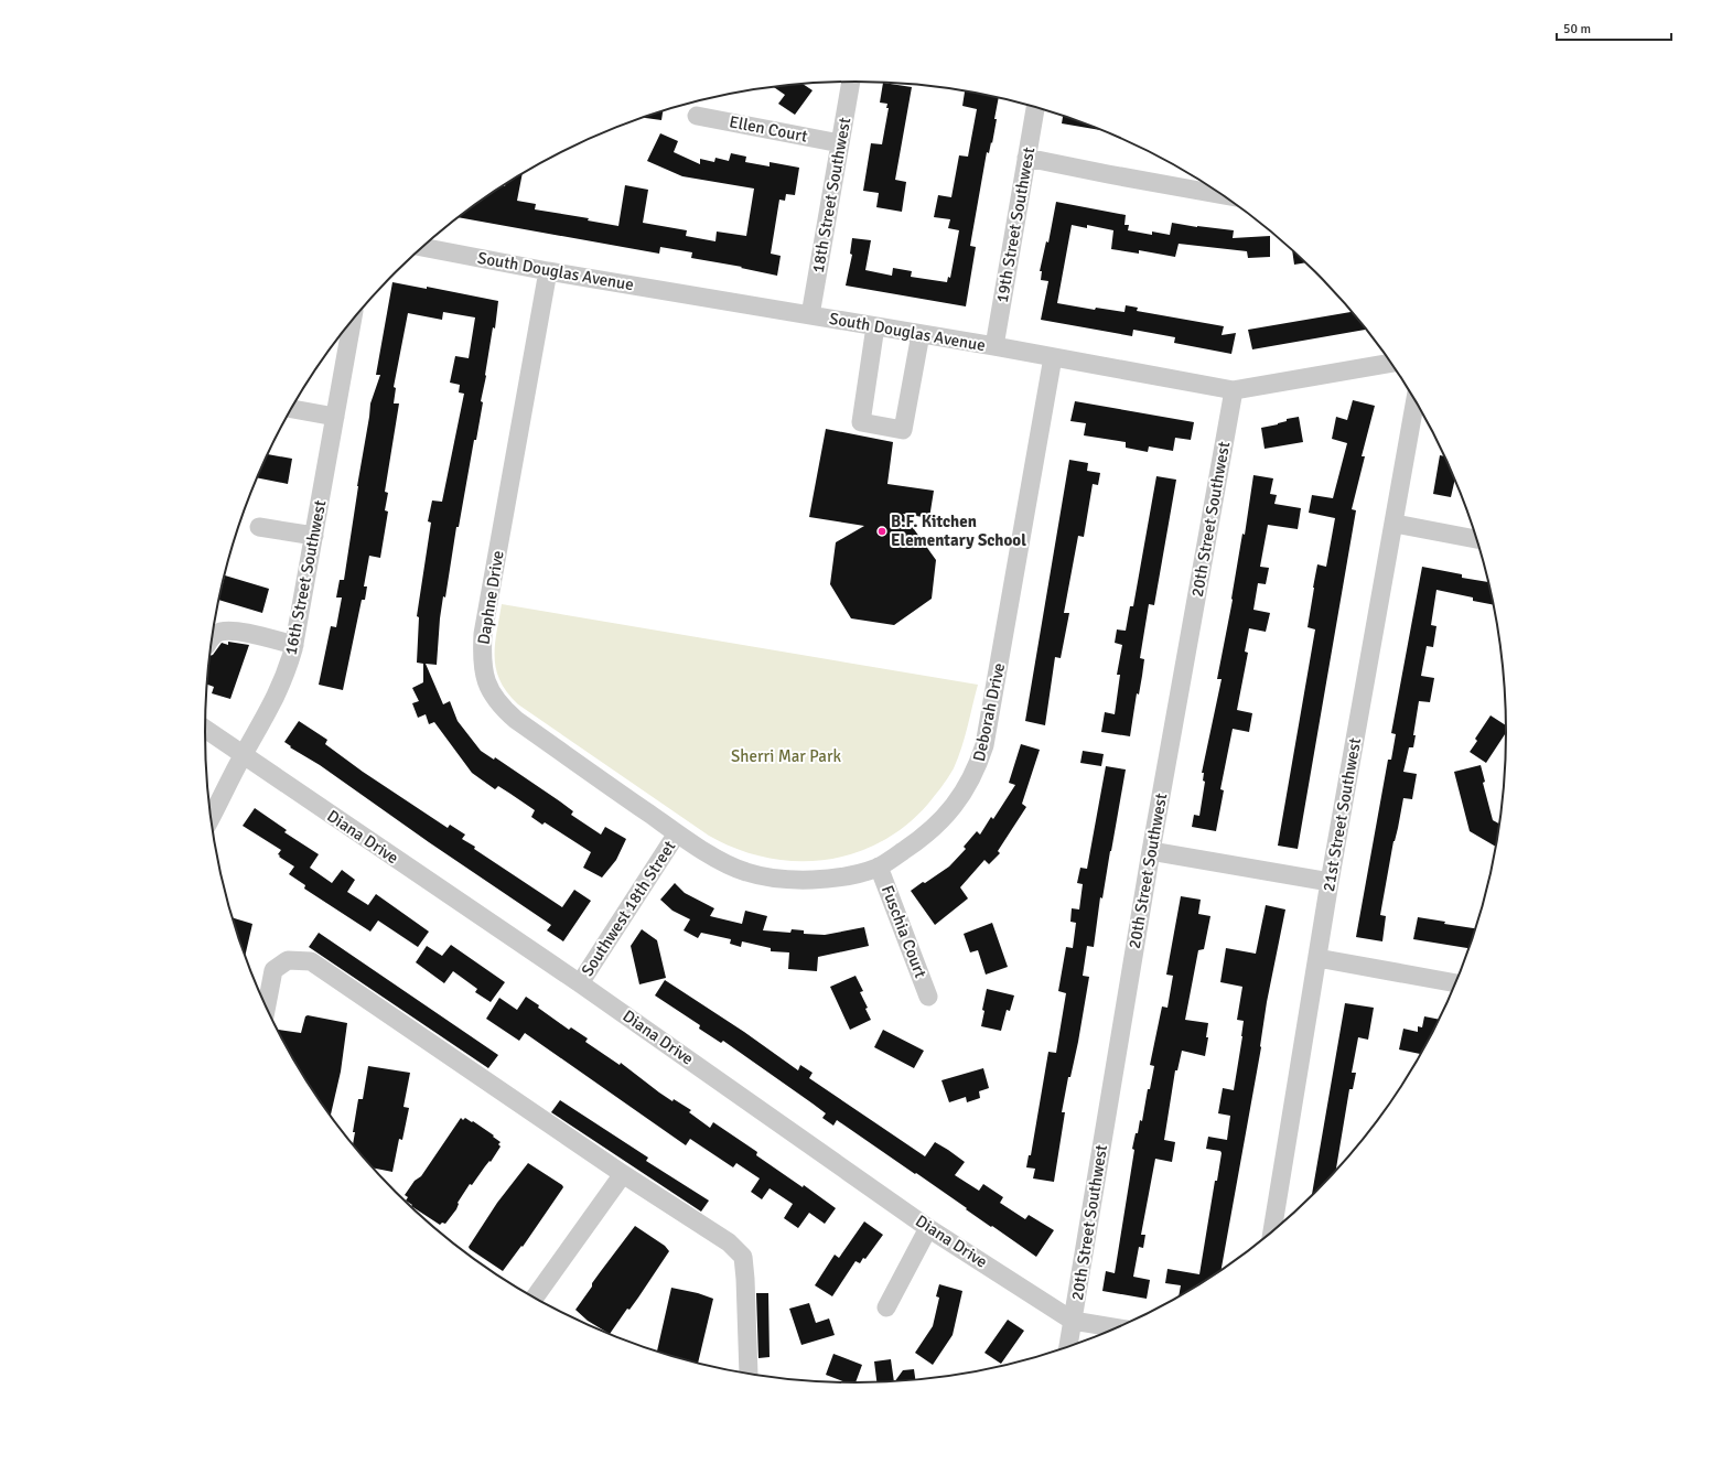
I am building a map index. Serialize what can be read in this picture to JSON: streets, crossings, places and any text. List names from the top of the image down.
{
  "streets": {
    "street": [
      "Ellen Court",
      "18th Street Southwest",
      "19th Street Southwest",
      "South Douglas Avenue",
      "20th Street Southwest",
      "16th Street Southwest",
      "Daphne Drive",
      "Deborah Drive",
      "21st Street Southwest",
      "Diana Drive",
      "Southwest 18th Street",
      "Fuschia Court"
    ]
  },
  "crossings": [
    ["Ellen Court", "18th Street Southwest"],
    ["18th Street Southwest", "South Douglas Avenue"],
    ["19th Street Southwest", "South Douglas Avenue"],
    ["South Douglas Avenue", "20th Street Southwest"],
    ["South Douglas Avenue", "Daphne Drive"],
    ["South Douglas Avenue", "Deborah Drive"],
    ["20th Street Southwest", "Diana Drive"],
    ["16th Street Southwest", "Diana Drive"],
    ["Daphne Drive", "Deborah Drive"],
    ["Daphne Drive", "Southwest 18th Street"],
    ["Deborah Drive", "Southwest 18th Street"],
    ["Deborah Drive", "Fuschia Court"],
    ["Diana Drive", "Southwest 18th Street"]
  ],
  "parks": ["Sherri Mar Park"],
  "places": ["B.F. Kitchen Elementary School"],
  "scale_bar": "50 m"
}
